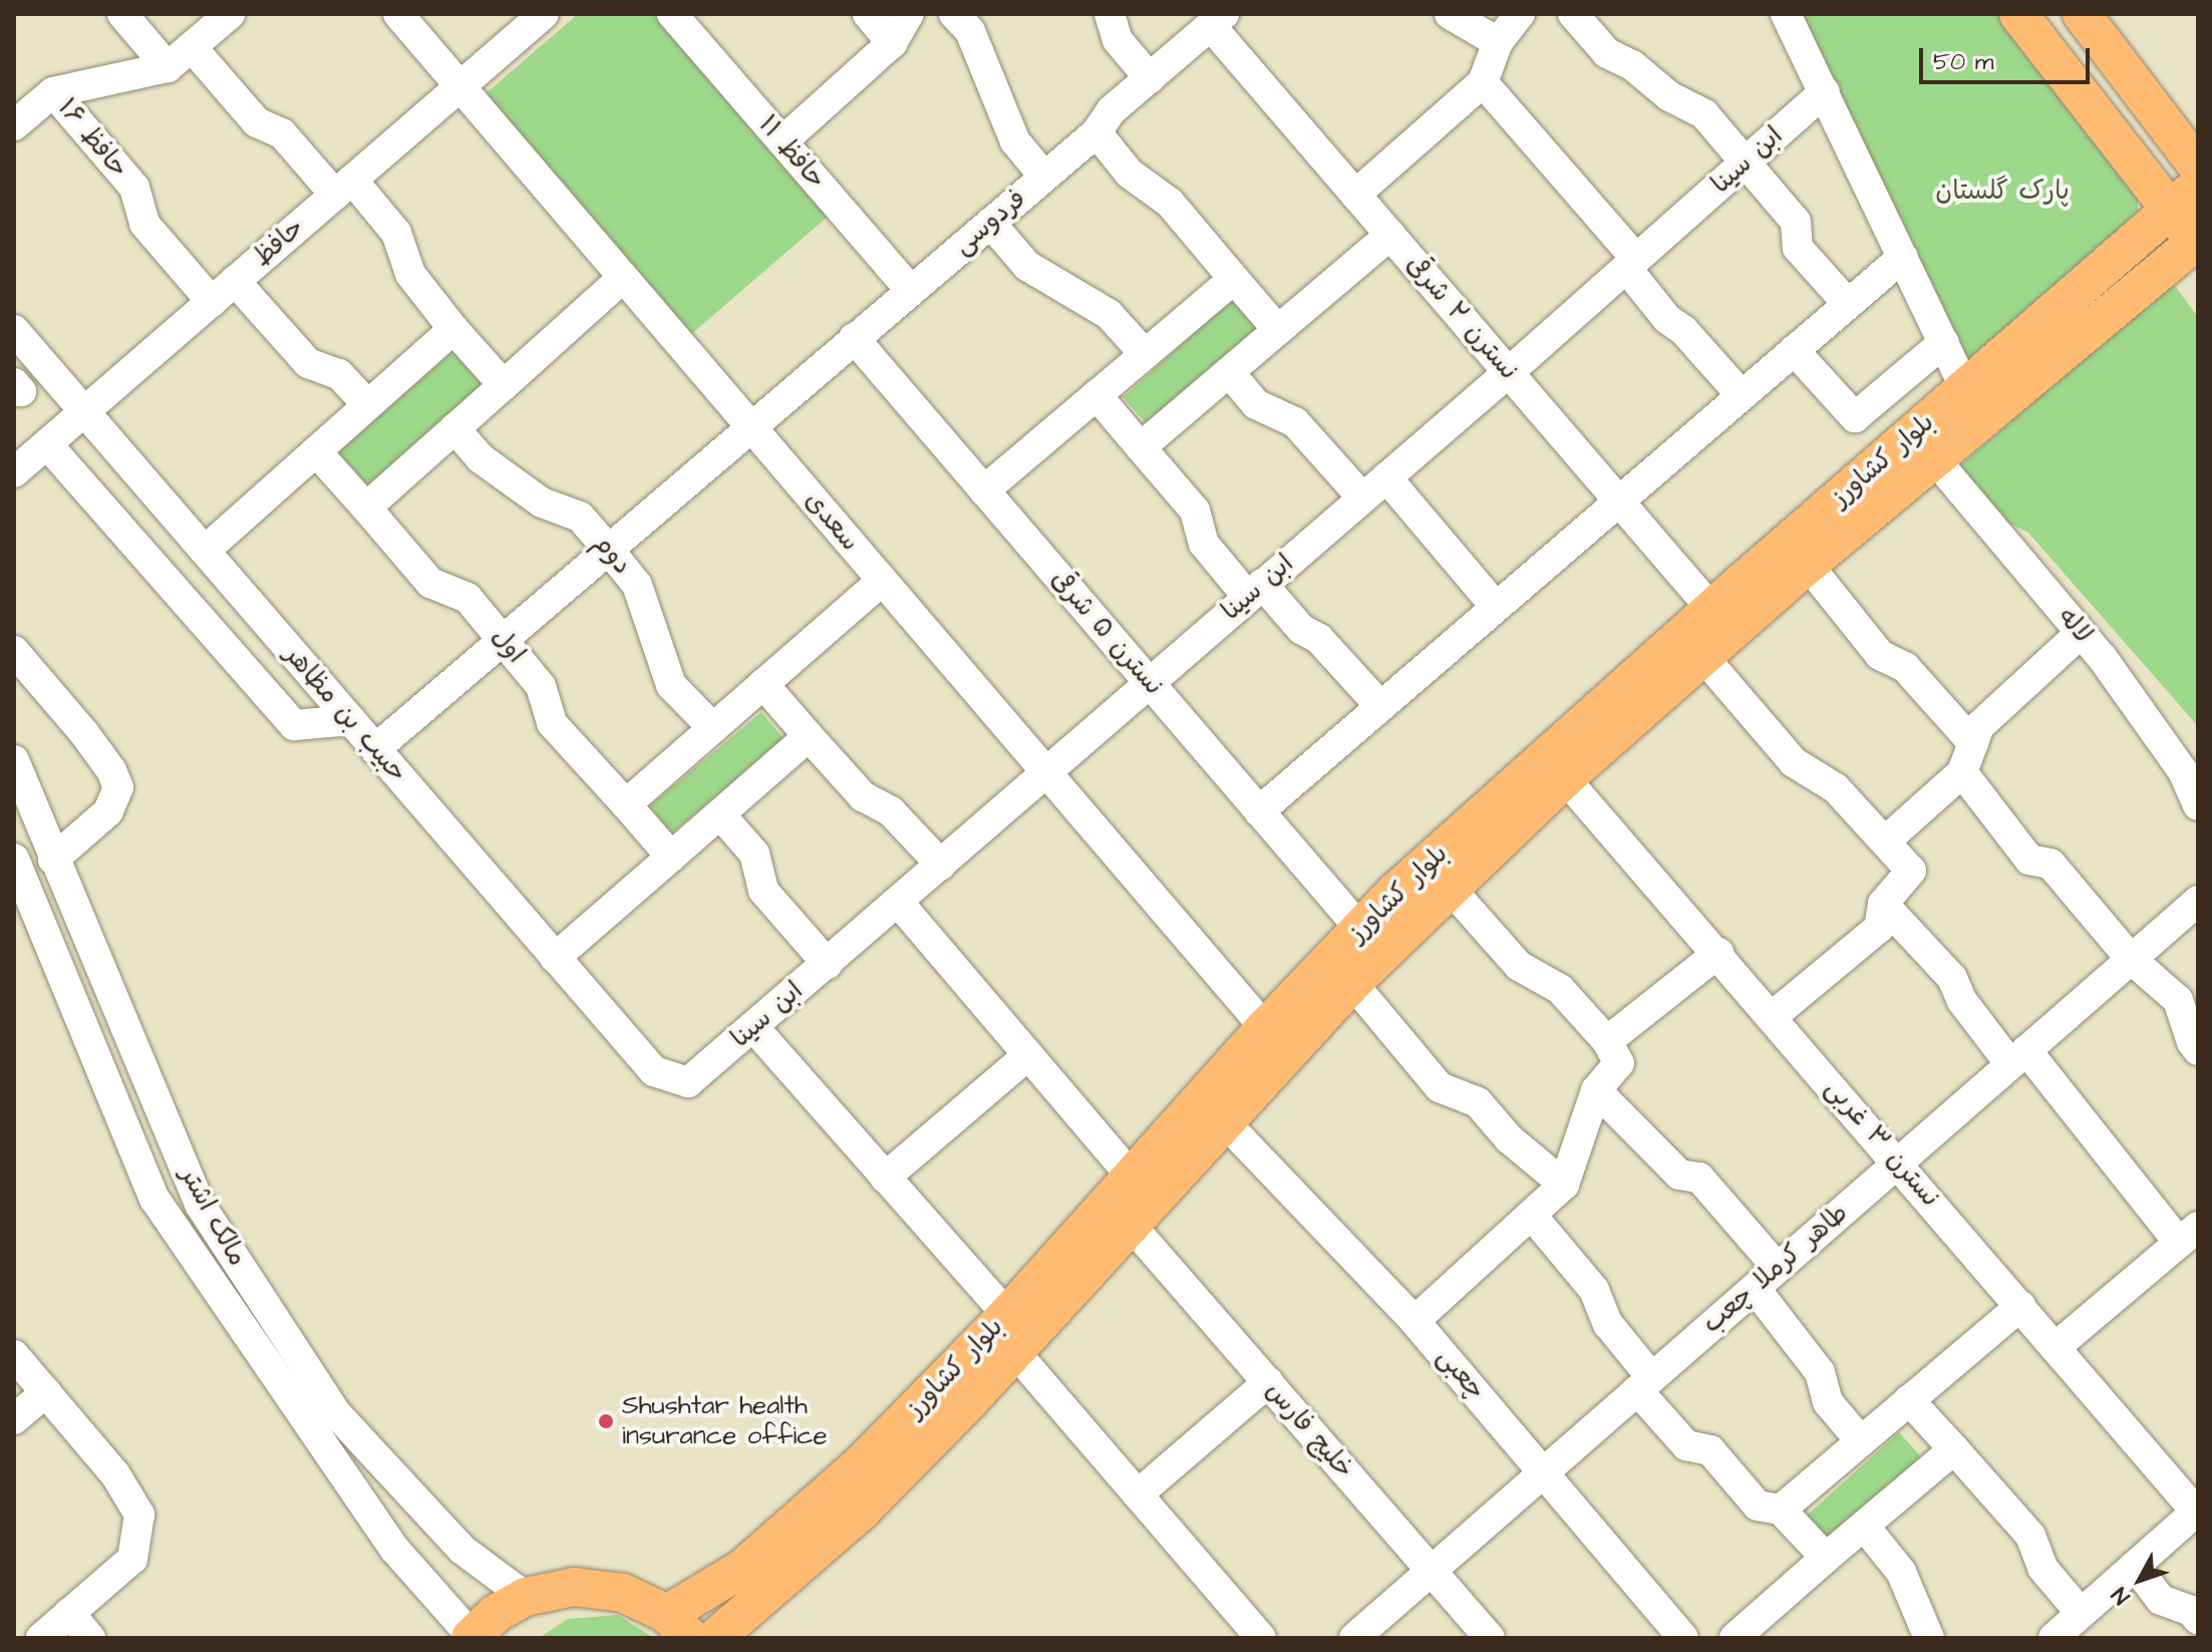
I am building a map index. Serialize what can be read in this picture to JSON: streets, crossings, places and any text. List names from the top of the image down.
{
  "streets": {
    "main road": ["بلوار کشاورز"],
    "street": [
      "حافظ ۱۶",
      "حافظ ۱۱",
      "ابن سینا",
      "فردوسی",
      "حافظ",
      "نسترن ۲ شرقی",
      "سعدی",
      "دوم",
      "لاله",
      "نسترن ۵ شرقی",
      "اول",
      "حبیب بن مظاهر",
      "نسترن ۳ غربی",
      "مالک اشتر",
      "طاهر کرملا چعب",
      "چعبی",
      "خلیج فارس"
    ]
  },
  "crossings": [
    ["حافظ ۱۶", "حافظ"],
    ["حافظ ۱۱", "فردوسی"],
    ["ابن سینا", "نسترن ۲ شرقی"],
    ["ابن سینا", "سعدی"],
    ["ابن سینا", "نسترن ۵ شرقی"],
    ["ابن سینا", "حبیب بن مظاهر"],
    ["فردوسی", "نسترن ۲ شرقی"],
    ["فردوسی", "سعدی"],
    ["فردوسی", "دوم"],
    ["فردوسی", "نسترن ۵ شرقی"],
    ["فردوسی", "اول"],
    ["فردوسی", "حبیب بن مظاهر"],
    ["حافظ", "سعدی"],
    ["حافظ", "حبیب بن مظاهر"],
    ["نسترن ۲ شرقی", "بلوار کشاورز"],
    ["بلوار کشاورز", "سعدی"],
    ["بلوار کشاورز", "لاله"],
    ["بلوار کشاورز", "نسترن ۵ شرقی"],
    ["بلوار کشاورز", "نسترن ۳ غربی"],
    ["بلوار کشاورز", "چعبی"],
    ["بلوار کشاورز", "خلیج فارس"],
    ["نسترن ۳ غربی", "طاهر کرملا چعب"],
    ["طاهر کرملا چعب", "چعبی"],
    ["طاهر کرملا چعب", "خلیج فارس"]
  ],
  "parks": ["پارک گلستان"],
  "places": ["Shushtar health insurance office"],
  "scale_bar": "50 m",
  "north": "bottom left"
}
